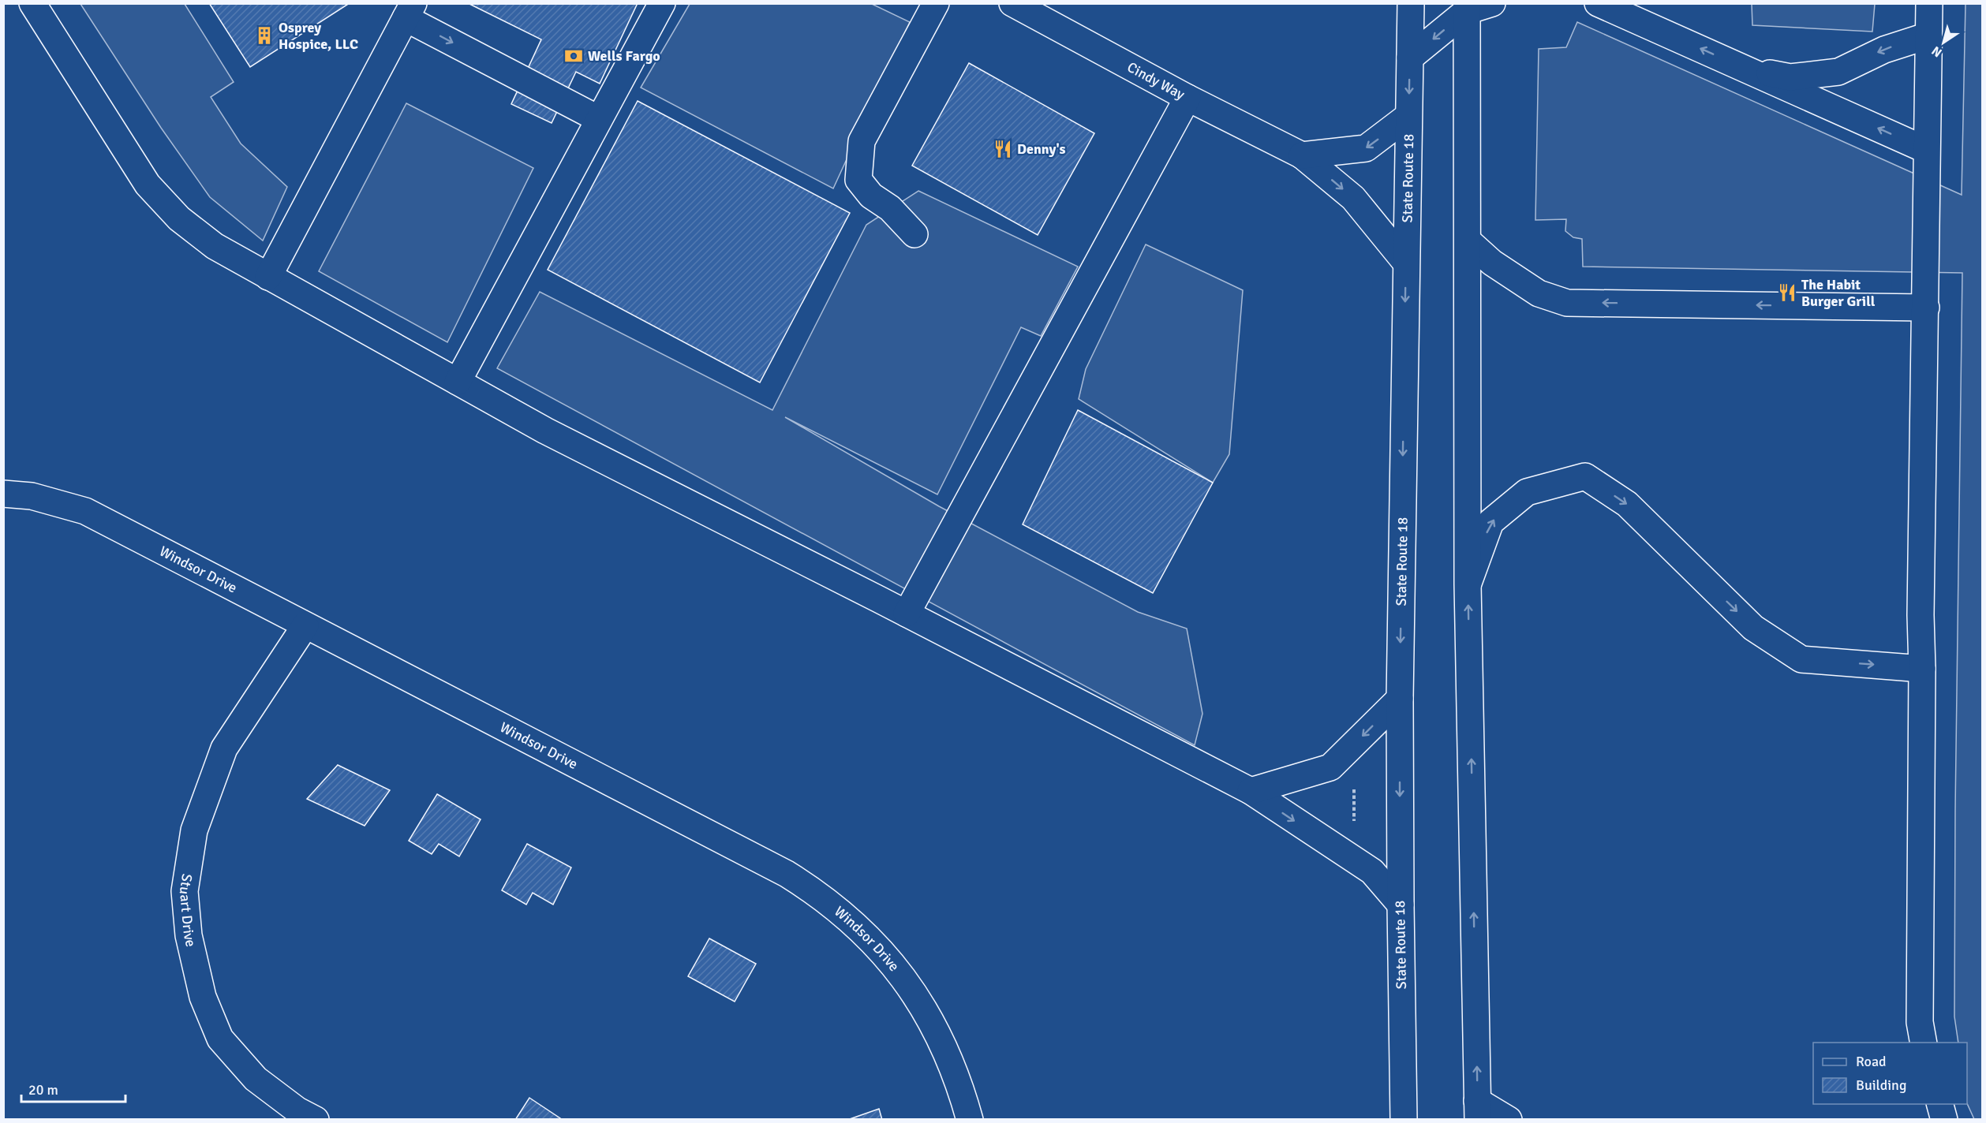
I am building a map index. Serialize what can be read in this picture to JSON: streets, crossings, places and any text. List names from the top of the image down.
{
  "streets": {
    "main road": [
      "Cindy Way",
      "State Route 18",
      "Windsor Drive",
      "Stuart Drive"
    ]
  },
  "crossings": [
    ["Cindy Way", "State Route 18"],
    ["Windsor Drive", "Stuart Drive"]
  ],
  "places": {
    "building": ["Osprey Hospice, LLC"],
    "bank": ["Wells Fargo"],
    "restaurant": ["Denny's", "The Habit Burger Grill"]
  },
  "legend": ["Road", "Building"],
  "scale_bar": "20 m",
  "north": "bottom left"
}
